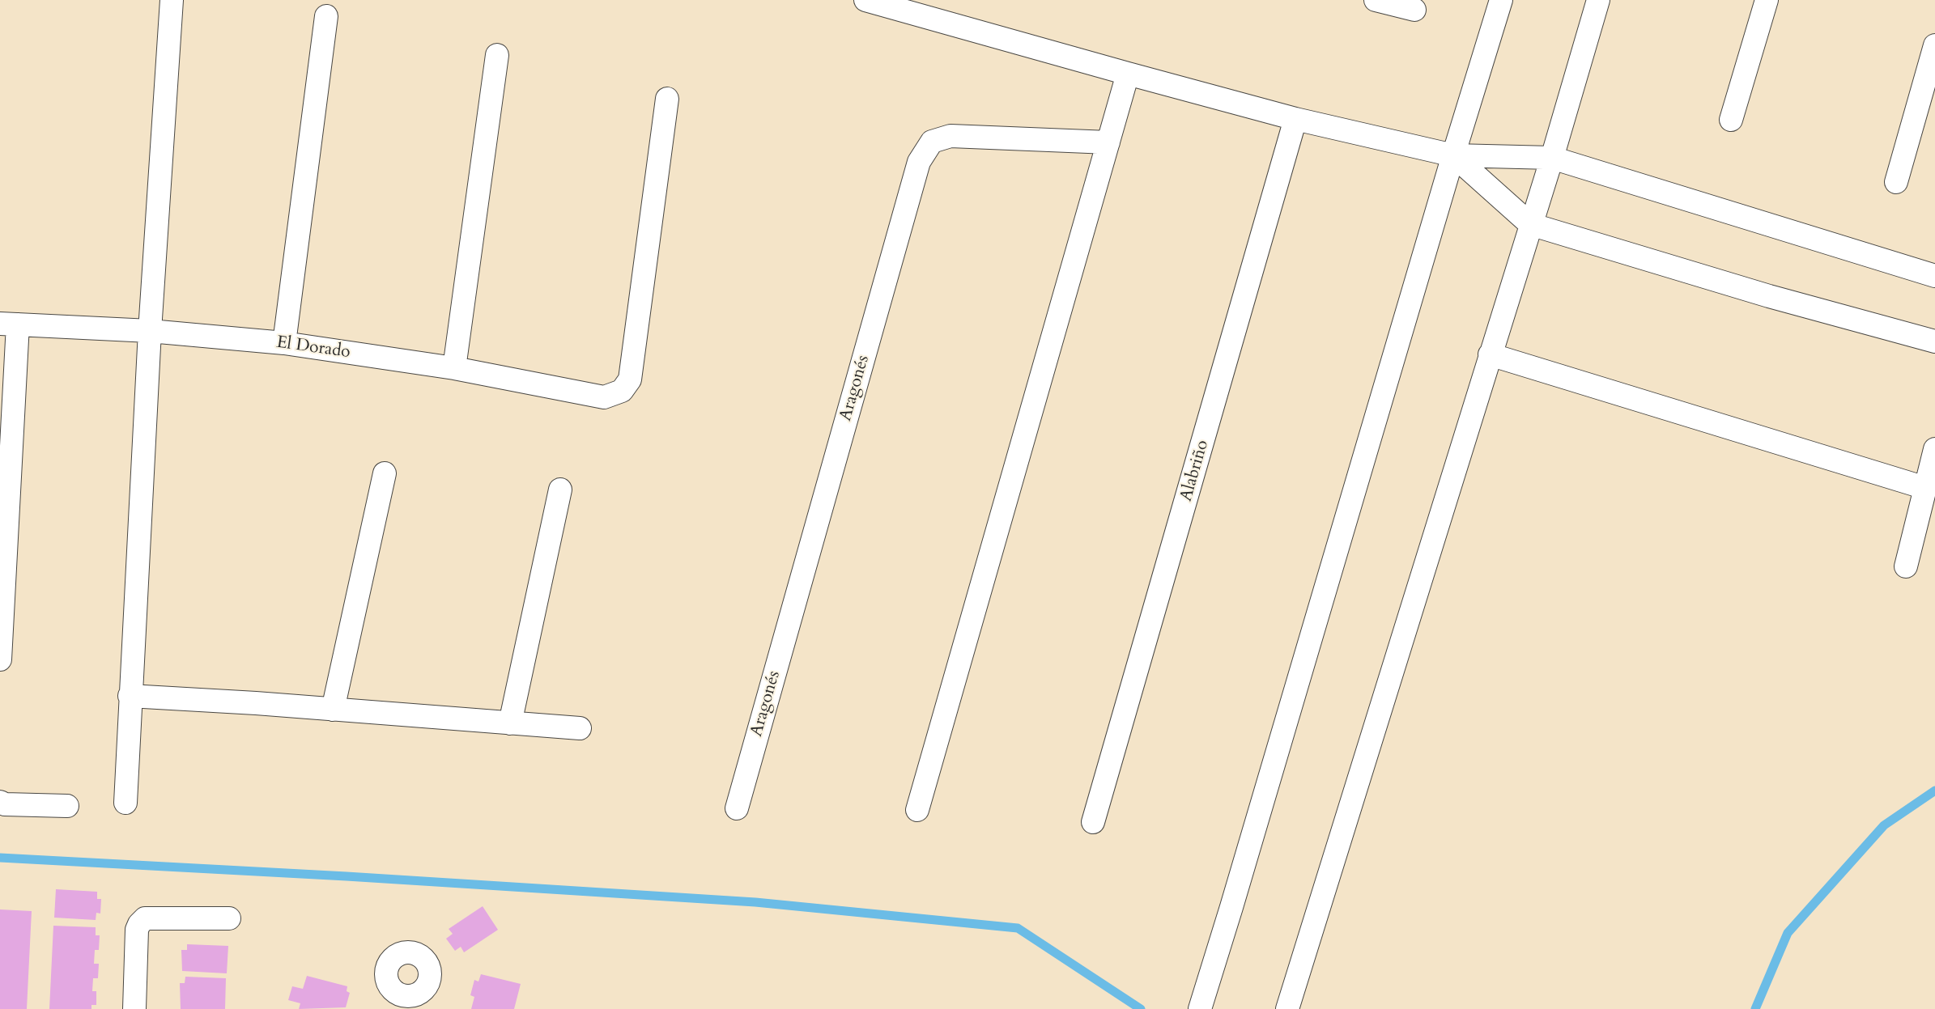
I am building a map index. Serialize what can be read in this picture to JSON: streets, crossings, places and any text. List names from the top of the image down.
{
  "streets": {
    "street": ["El Dorado", "Aragonés", "Alabriño"]
  }
}
